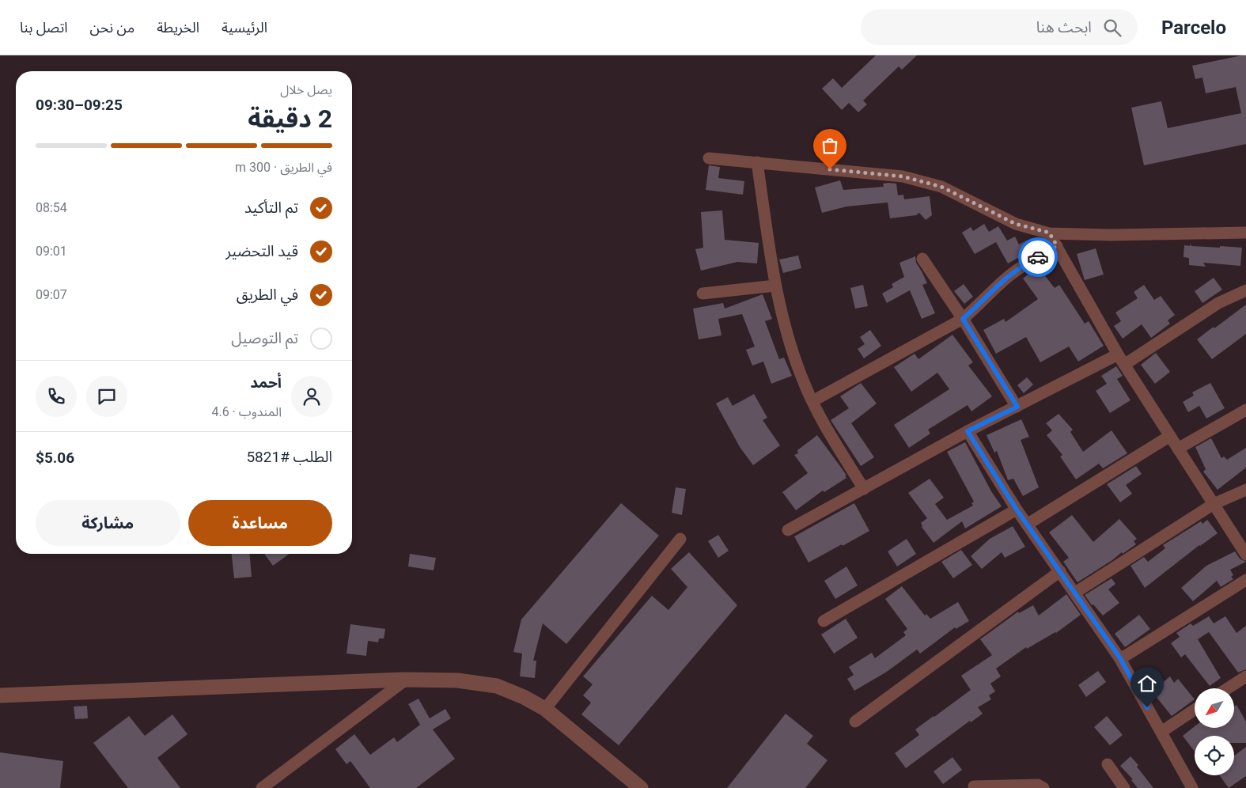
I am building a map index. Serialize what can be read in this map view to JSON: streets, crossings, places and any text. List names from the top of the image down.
{
  "north": "bottom left",
  "page": {
    "header": "Parcelo",
    "search": "ابحث هنا",
    "nav": [
      "الرئيسية",
      "الخريطة",
      "من نحن",
      "اتصل بنا"
    ],
    "heading": ["2 دقيقة", "يصل خلال", "09:25–09:30"],
    "panel": [
      "أحمد",
      "المندوب · 4.6",
      "الطلب #5821",
      "$5.06"
    ],
    "bar": "في الطريق · 300 m",
    "list": [
      ["تم التأكيد", "08:54"],
      ["قيد التحضير", "09:01"],
      ["في الطريق", "09:07"],
      "تم التوصيل"
    ],
    "buttons": ["مساعدة", "مشاركة"]
  }
}
